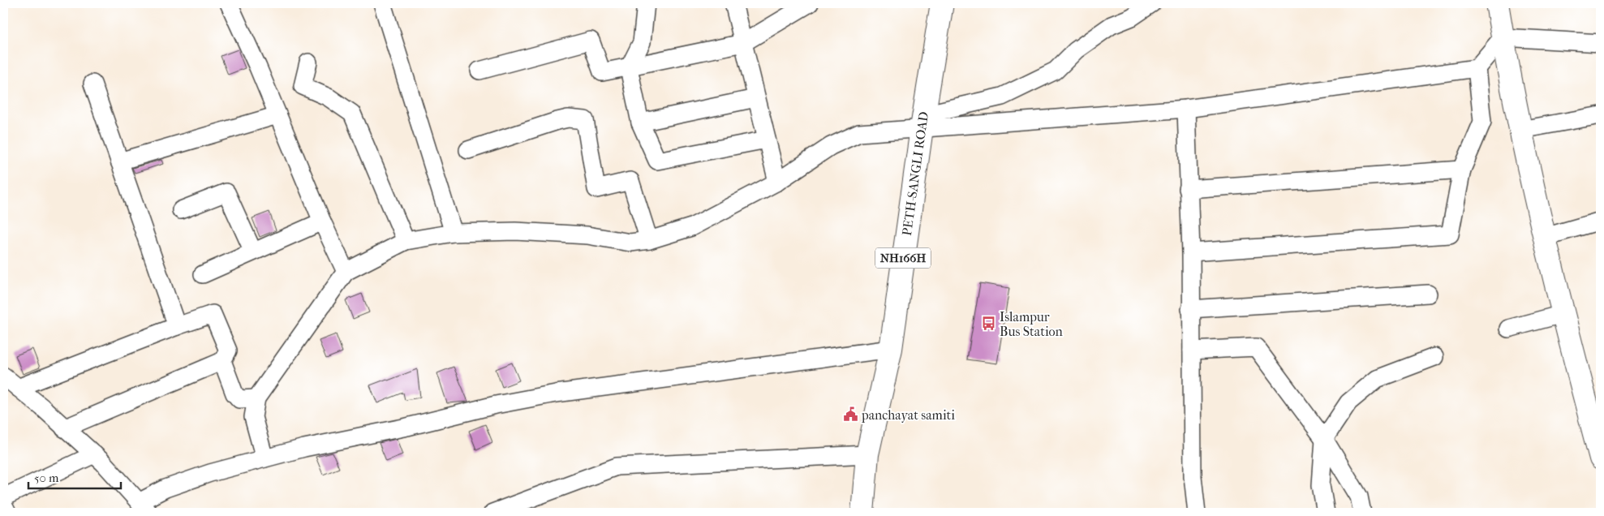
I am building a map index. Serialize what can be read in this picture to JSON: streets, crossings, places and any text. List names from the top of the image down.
{
  "streets": {
    "main road": ["PETH-SANGLI ROAD", "NH166H"]
  },
  "places": {
    "bus stop": ["Islampur Bus Station"],
    "public building": ["panchayat samiti"]
  },
  "scale_bar": "50 m"
}
